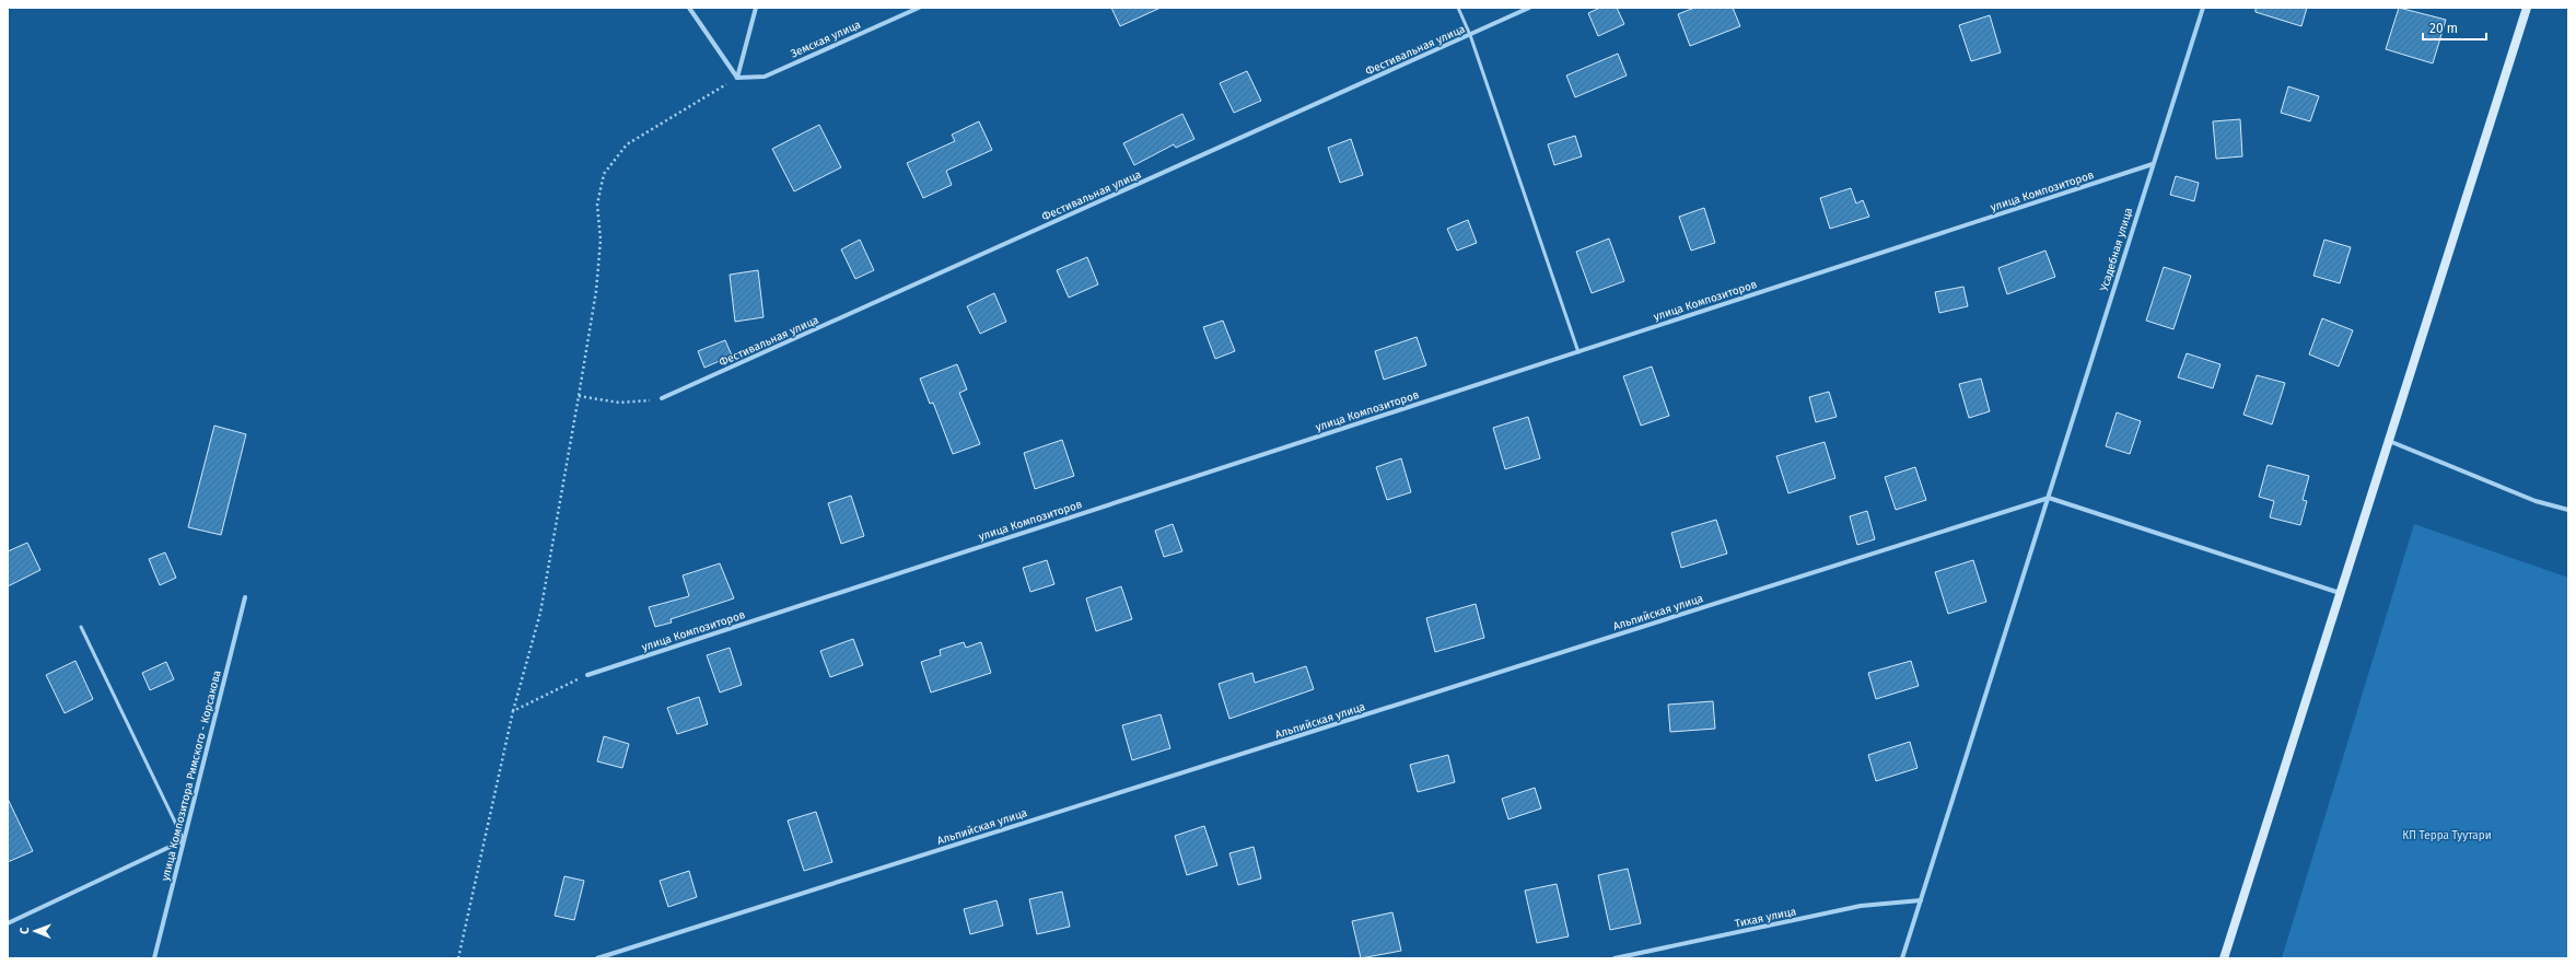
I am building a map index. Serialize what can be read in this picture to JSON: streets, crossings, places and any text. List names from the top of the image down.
{
  "streets": {
    "street": [
      "Земская улица",
      "Фестивальная улица",
      "улица Композиторов",
      "Усадебная улица",
      "Альпийская улица",
      "улица Композитора Римского - Корсакова",
      "Тихая улица"
    ]
  },
  "crossings": [
    ["улица Композиторов", "Усадебная улица"],
    ["Усадебная улица", "Альпийская улица"],
    ["Усадебная улица", "Тихая улица"]
  ],
  "parks": ["КП Терра Туутари"],
  "scale_bar": "20 m",
  "north": "left"
}
